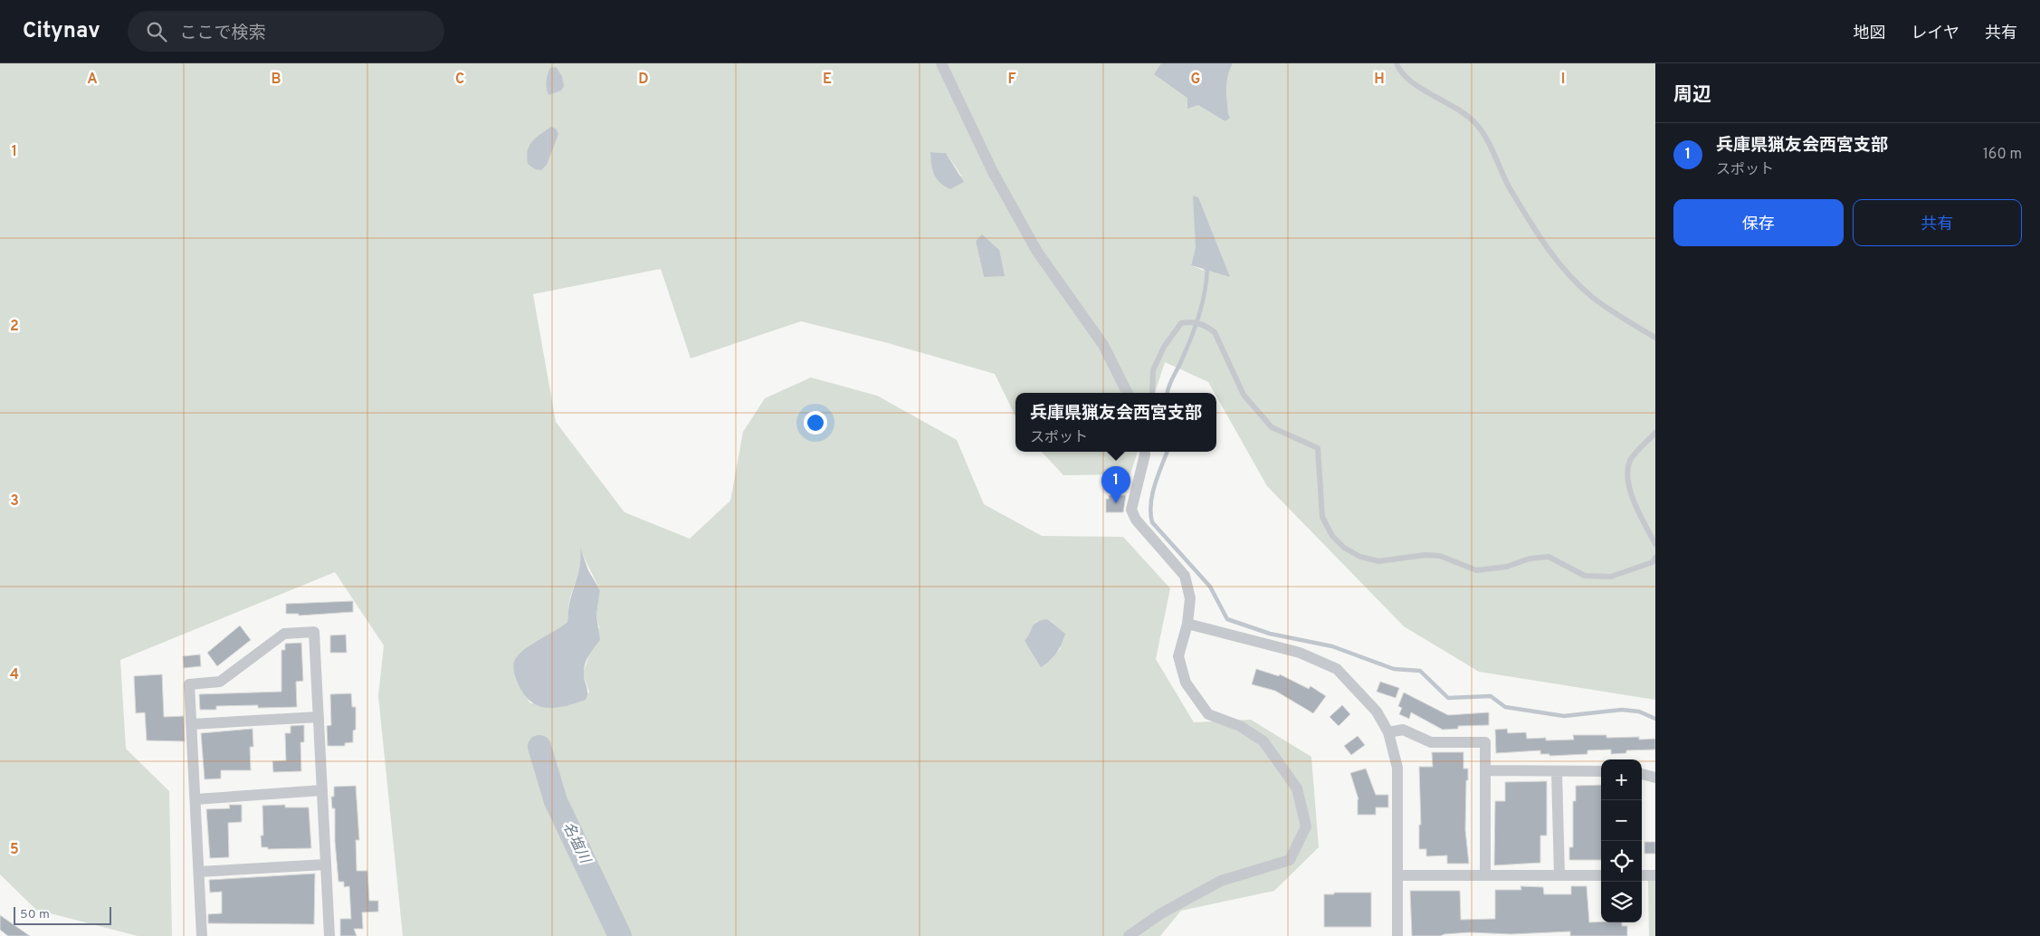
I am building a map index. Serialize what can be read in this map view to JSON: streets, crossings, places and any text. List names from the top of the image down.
{
  "water": ["名塩川"],
  "scale_bar": "50 m",
  "page": {
    "header": "Citynav",
    "search": "ここで検索",
    "nav": ["地図", "レイヤ", "共有"],
    "heading": "周辺",
    "list": [
      {
        "mark": "1",
        "name": "兵庫県猟友会西宮支部",
        "note": "スポット",
        "value": "160 m"
      }
    ],
    "buttons": ["保存", "共有"],
    "popup": ["兵庫県猟友会西宮支部", "スポット"],
    "pins": "1",
    "map_buttons": ["+", "−"],
    "scale": "50 m"
  },
  "grid": {
    "columns": [
      "A",
      "B",
      "C",
      "D",
      "E",
      "F",
      "G",
      "H",
      "I"
    ],
    "rows": [
      "1",
      "2",
      "3",
      "4",
      "5"
    ]
  }
}
